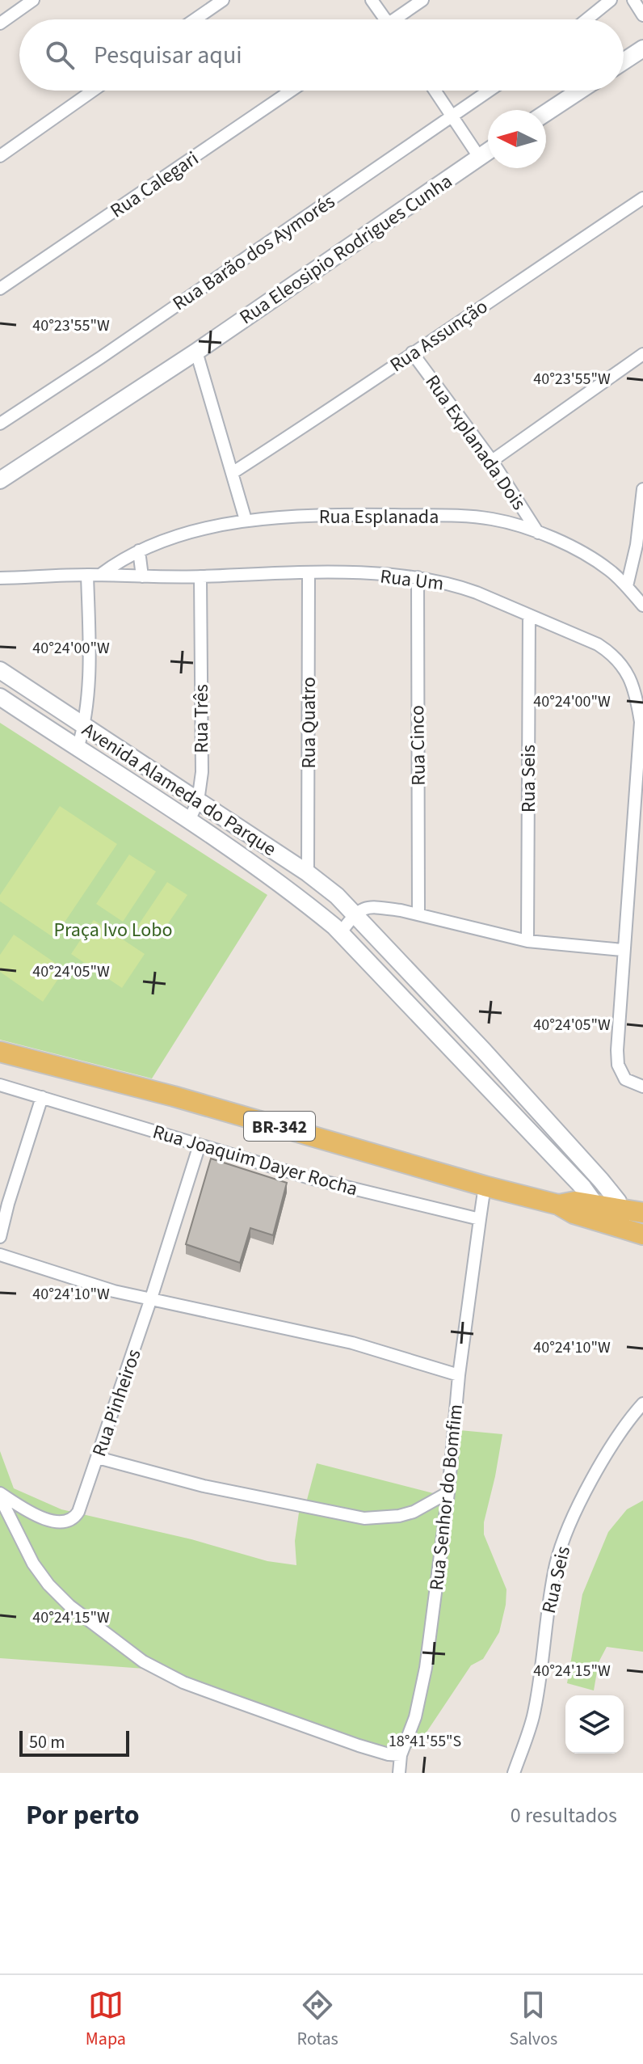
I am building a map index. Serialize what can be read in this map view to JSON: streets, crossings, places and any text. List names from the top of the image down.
{
  "streets": {
    "main road": ["BR-342"],
    "street": [
      "Rua Calegari",
      "Rua Eleosipio Rodrigues Cunha",
      "Rua Barão dos Aymorés",
      "Rua Assunção",
      "Rua Explanada Dois",
      "Rua Esplanada",
      "Rua Um",
      "Rua Três",
      "Rua Quatro",
      "Rua Cinco",
      "Rua Seis",
      "Avenida Alameda do Parque",
      "Rua Joaquim Dayer Rocha",
      "Rua Pinheiros",
      "Rua Senhor do Bomfim"
    ]
  },
  "crossings": [
    ["Rua Assunção", "Rua Explanada Dois"],
    ["Rua Explanada Dois", "Rua Esplanada"],
    ["Rua Esplanada", "Rua Um"],
    ["Rua Um", "Rua Três"],
    ["Rua Um", "Rua Quatro"],
    ["Rua Um", "Rua Cinco"],
    ["Rua Um", "Rua Seis"],
    ["Rua Três", "Avenida Alameda do Parque"],
    ["Rua Quatro", "Avenida Alameda do Parque"],
    ["Avenida Alameda do Parque", "BR-342"],
    ["Rua Joaquim Dayer Rocha", "Rua Pinheiros"],
    ["Rua Joaquim Dayer Rocha", "Rua Senhor do Bomfim"]
  ],
  "parks": ["Praça Ivo Lobo"],
  "scale_bar": "50 m",
  "north": "left",
  "page": {
    "search": "Pesquisar aqui",
    "scale": "50 m",
    "heading": ["Por perto", "0 resultados"],
    "nav": ["Mapa", "Rotas", "Salvos"]
  },
  "coordinates": [
    "40°23'55\"W",
    "40°24'00\"W",
    "40°24'05\"W",
    "40°24'10\"W",
    "40°24'15\"W",
    "18°41'55\"S"
  ]
}
